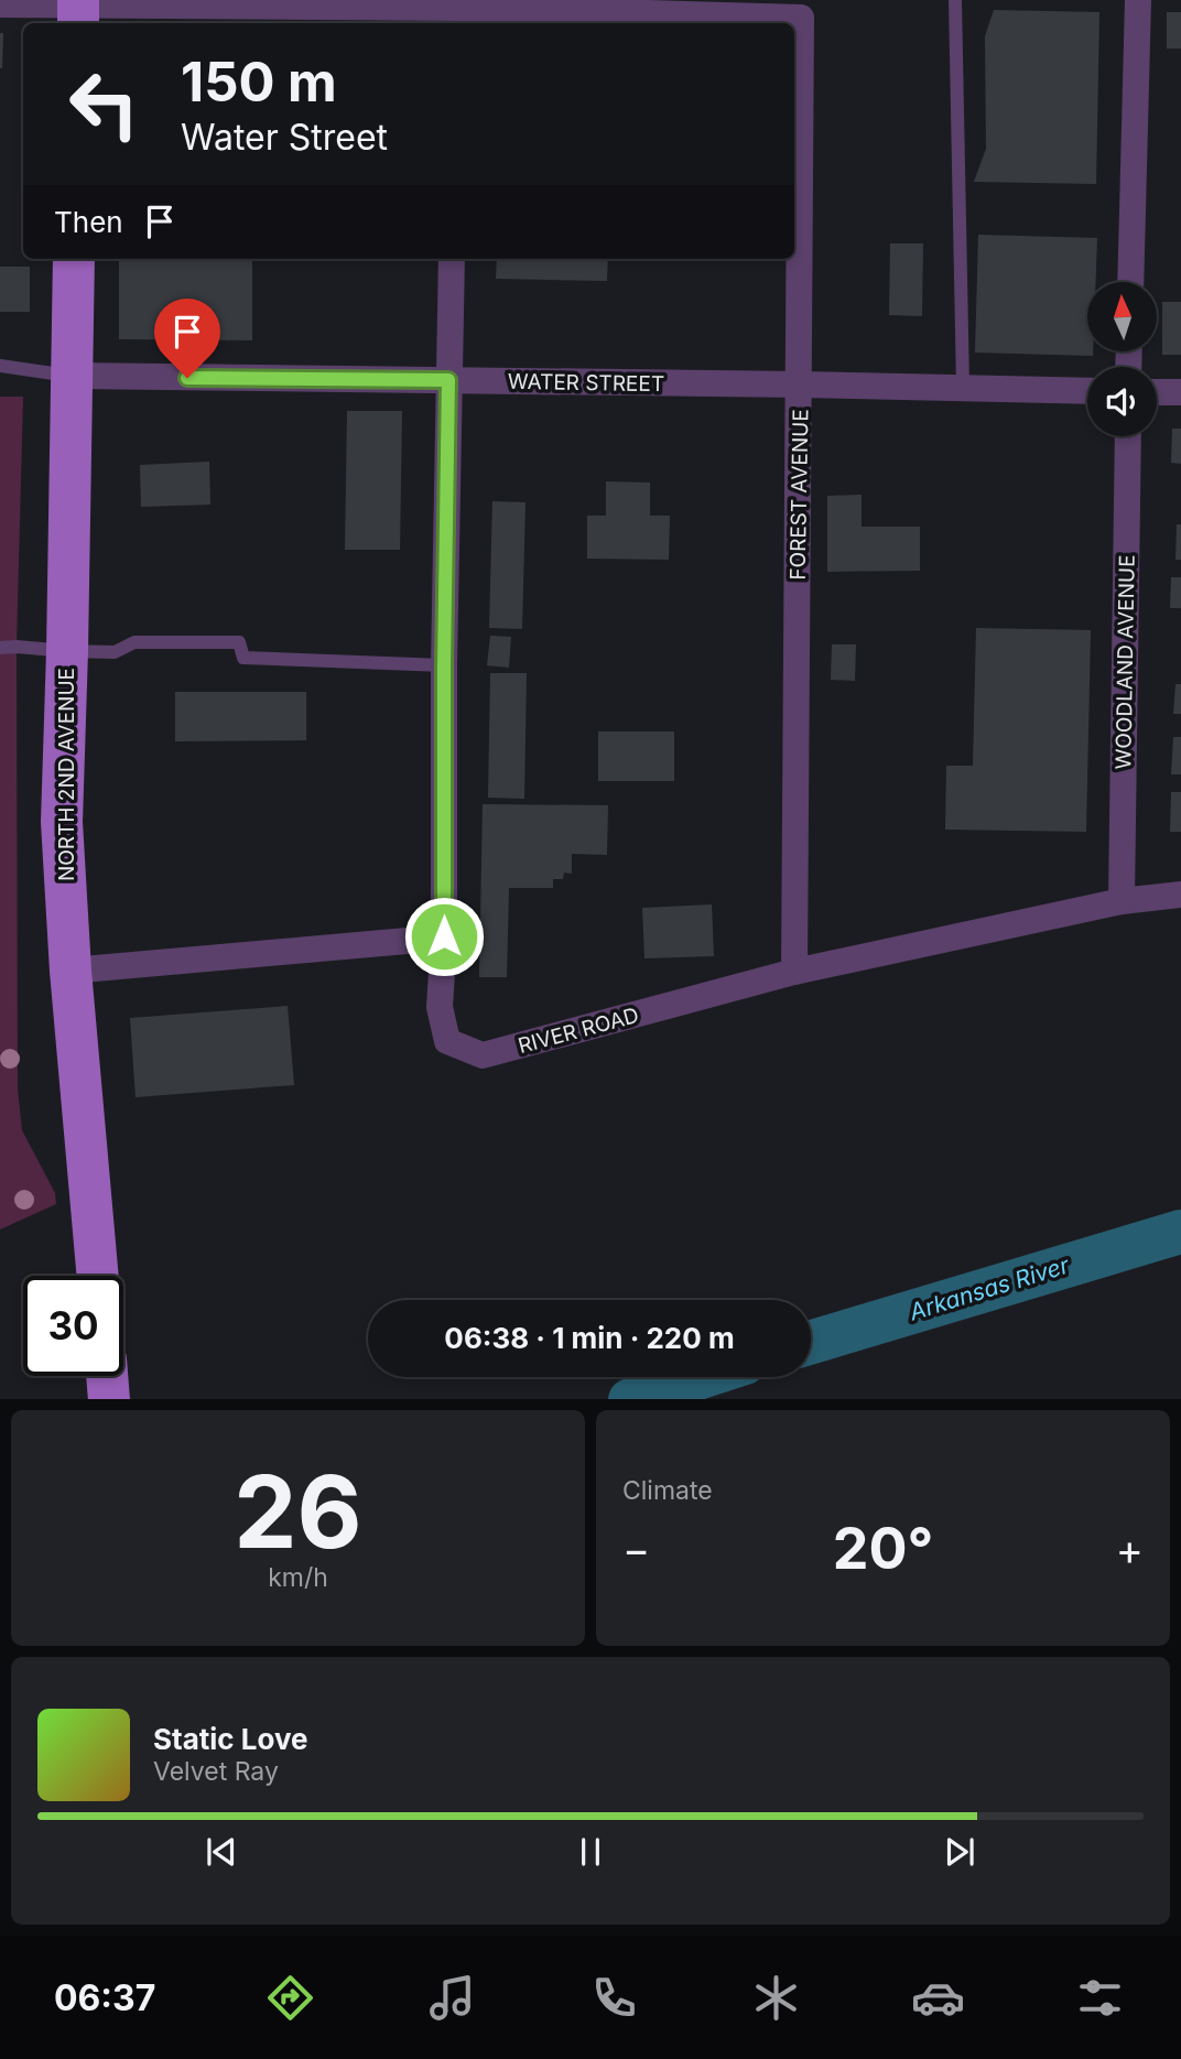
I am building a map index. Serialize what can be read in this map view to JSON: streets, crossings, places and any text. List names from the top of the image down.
{
  "streets": {
    "main road": ["NORTH 2ND AVENUE"],
    "street": [
      "WATER STREET",
      "FOREST AVENUE",
      "WOODLAND AVENUE",
      "RIVER ROAD"
    ]
  },
  "crossings": [
    ["WATER STREET", "FOREST AVENUE"],
    ["WATER STREET", "NORTH 2ND AVENUE"],
    ["FOREST AVENUE", "RIVER ROAD"],
    ["WOODLAND AVENUE", "RIVER ROAD"]
  ],
  "water": ["Arkansas River"],
  "north": "top",
  "page": {
    "turn": ["150 m", "Water Street"],
    "then": "Then",
    "limit": "30",
    "trip": "06:38 · 1 min · 220 m",
    "tile": [
      ["26", "km/h"],
      "Climate"
    ],
    "heat": ["−", "20°", "+"],
    "song": ["Static Love", "Velvet Ray"],
    "tabs": "06:37"
  }
}
